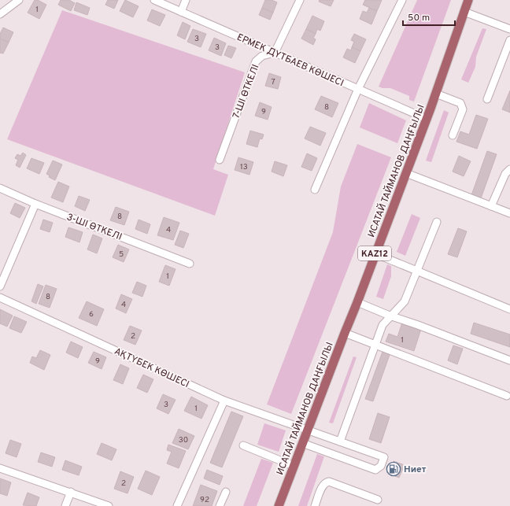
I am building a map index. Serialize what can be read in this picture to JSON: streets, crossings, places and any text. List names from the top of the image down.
{
  "streets": {
    "main road": ["ИСАТАЙ ТАЙМАНОВ ДАҢҒЫЛЫ", "KAZ12"],
    "street": [
      "ЕРМЕК ДҮТБАЕВ КӨШЕСI",
      "7-ШI ӨТКЕЛI",
      "3-ШI ӨТКЕЛI",
      "АҚТҮБЕК КӨШЕСI"
    ]
  },
  "crossings": [
    ["ЕРМЕК ДҮТБАЕВ КӨШЕСI", "7-ШI ӨТКЕЛI"],
    ["ЕРМЕК ДҮТБАЕВ КӨШЕСI", "ИСАТАЙ ТАЙМАНОВ ДАҢҒЫЛЫ"],
    ["ИСАТАЙ ТАЙМАНОВ ДАҢҒЫЛЫ", "АҚТҮБЕК КӨШЕСI"]
  ],
  "places": {
    "fuel station": ["Ниет"]
  },
  "house_numbers": [
    "1",
    "3",
    "3",
    "7",
    "8",
    "9",
    "13",
    "8",
    "4",
    "5",
    "1",
    "8",
    "4",
    "6",
    "2",
    "1",
    "9",
    "3",
    "1",
    "30",
    "2",
    "92"
  ],
  "scale_bar": "50 m"
}
